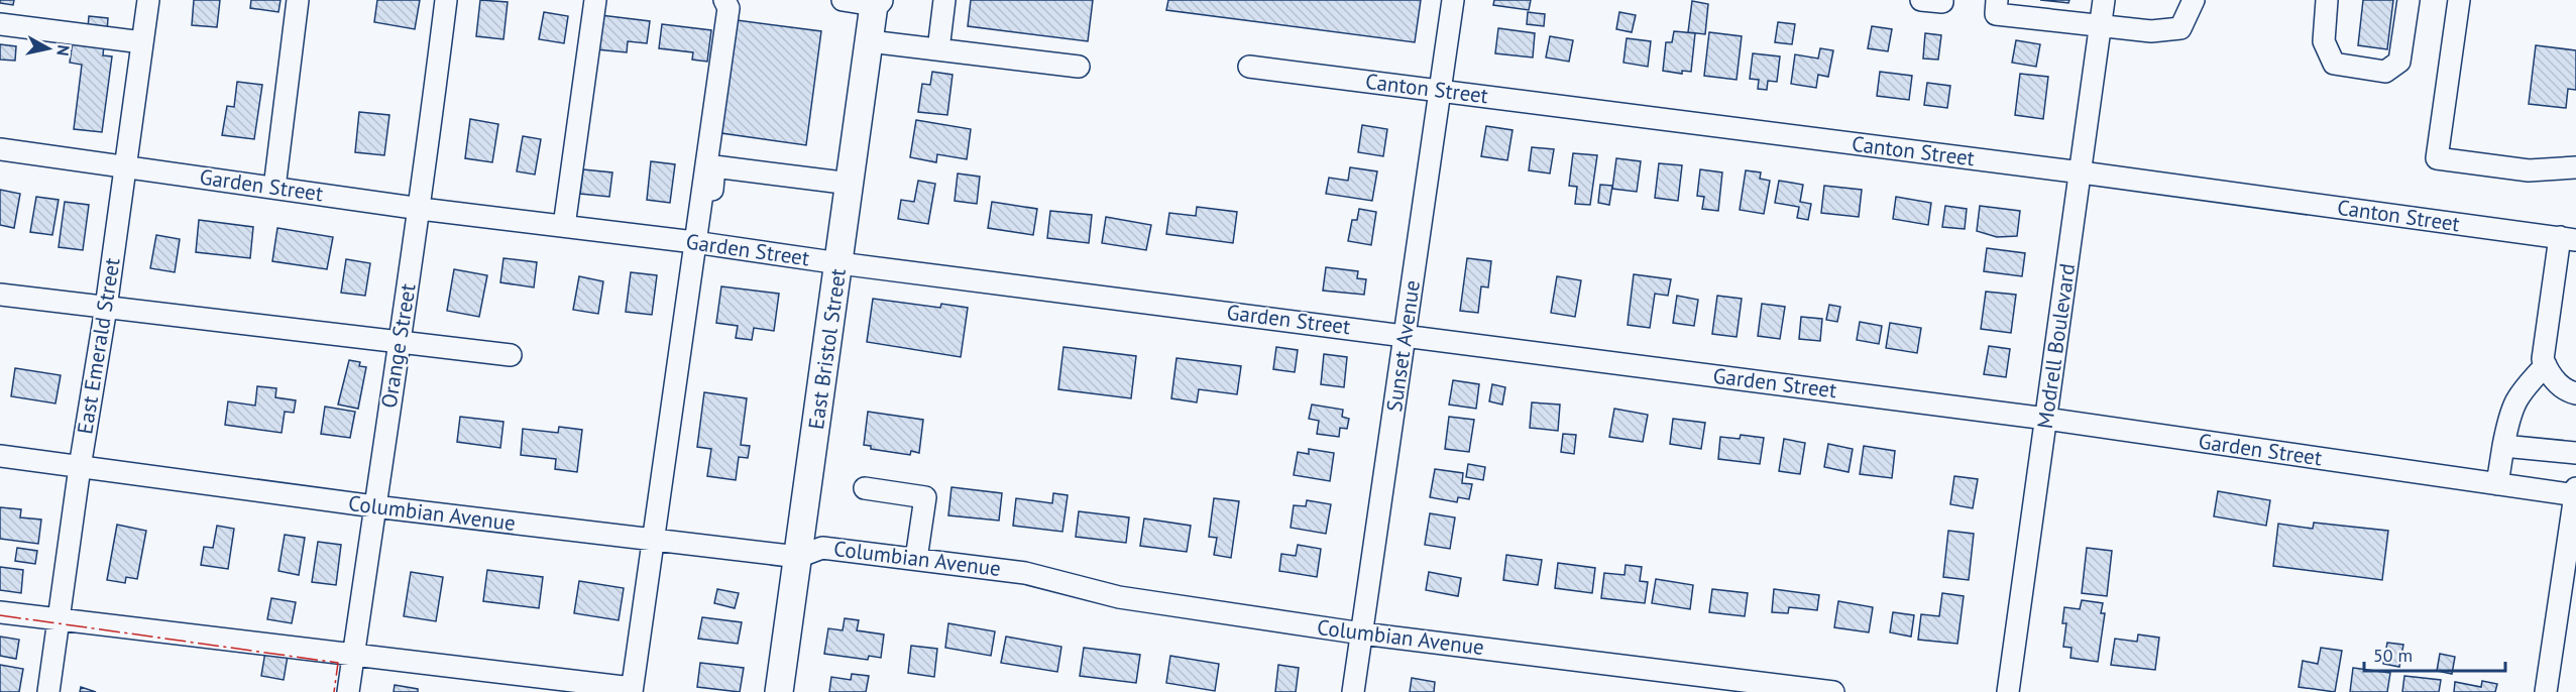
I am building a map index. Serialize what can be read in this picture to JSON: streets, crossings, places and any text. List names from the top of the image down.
{
  "streets": {
    "main road": ["East Bristol Street"],
    "street": [
      "Canton Street",
      "Garden Street",
      "East Emerald Street",
      "Orange Street",
      "Sunset Avenue",
      "Modrell Boulevard",
      "Columbian Avenue"
    ]
  },
  "crossings": [
    ["Canton Street", "Sunset Avenue"],
    ["Canton Street", "Modrell Boulevard"],
    ["Garden Street", "East Emerald Street"],
    ["Garden Street", "Orange Street"],
    ["Garden Street", "Sunset Avenue"],
    ["Garden Street", "Modrell Boulevard"],
    ["Garden Street", "East Bristol Street"],
    ["East Emerald Street", "Columbian Avenue"],
    ["Orange Street", "Columbian Avenue"],
    ["Sunset Avenue", "Columbian Avenue"],
    ["East Bristol Street", "Columbian Avenue"]
  ],
  "scale_bar": "50 m",
  "north": "right"
}
